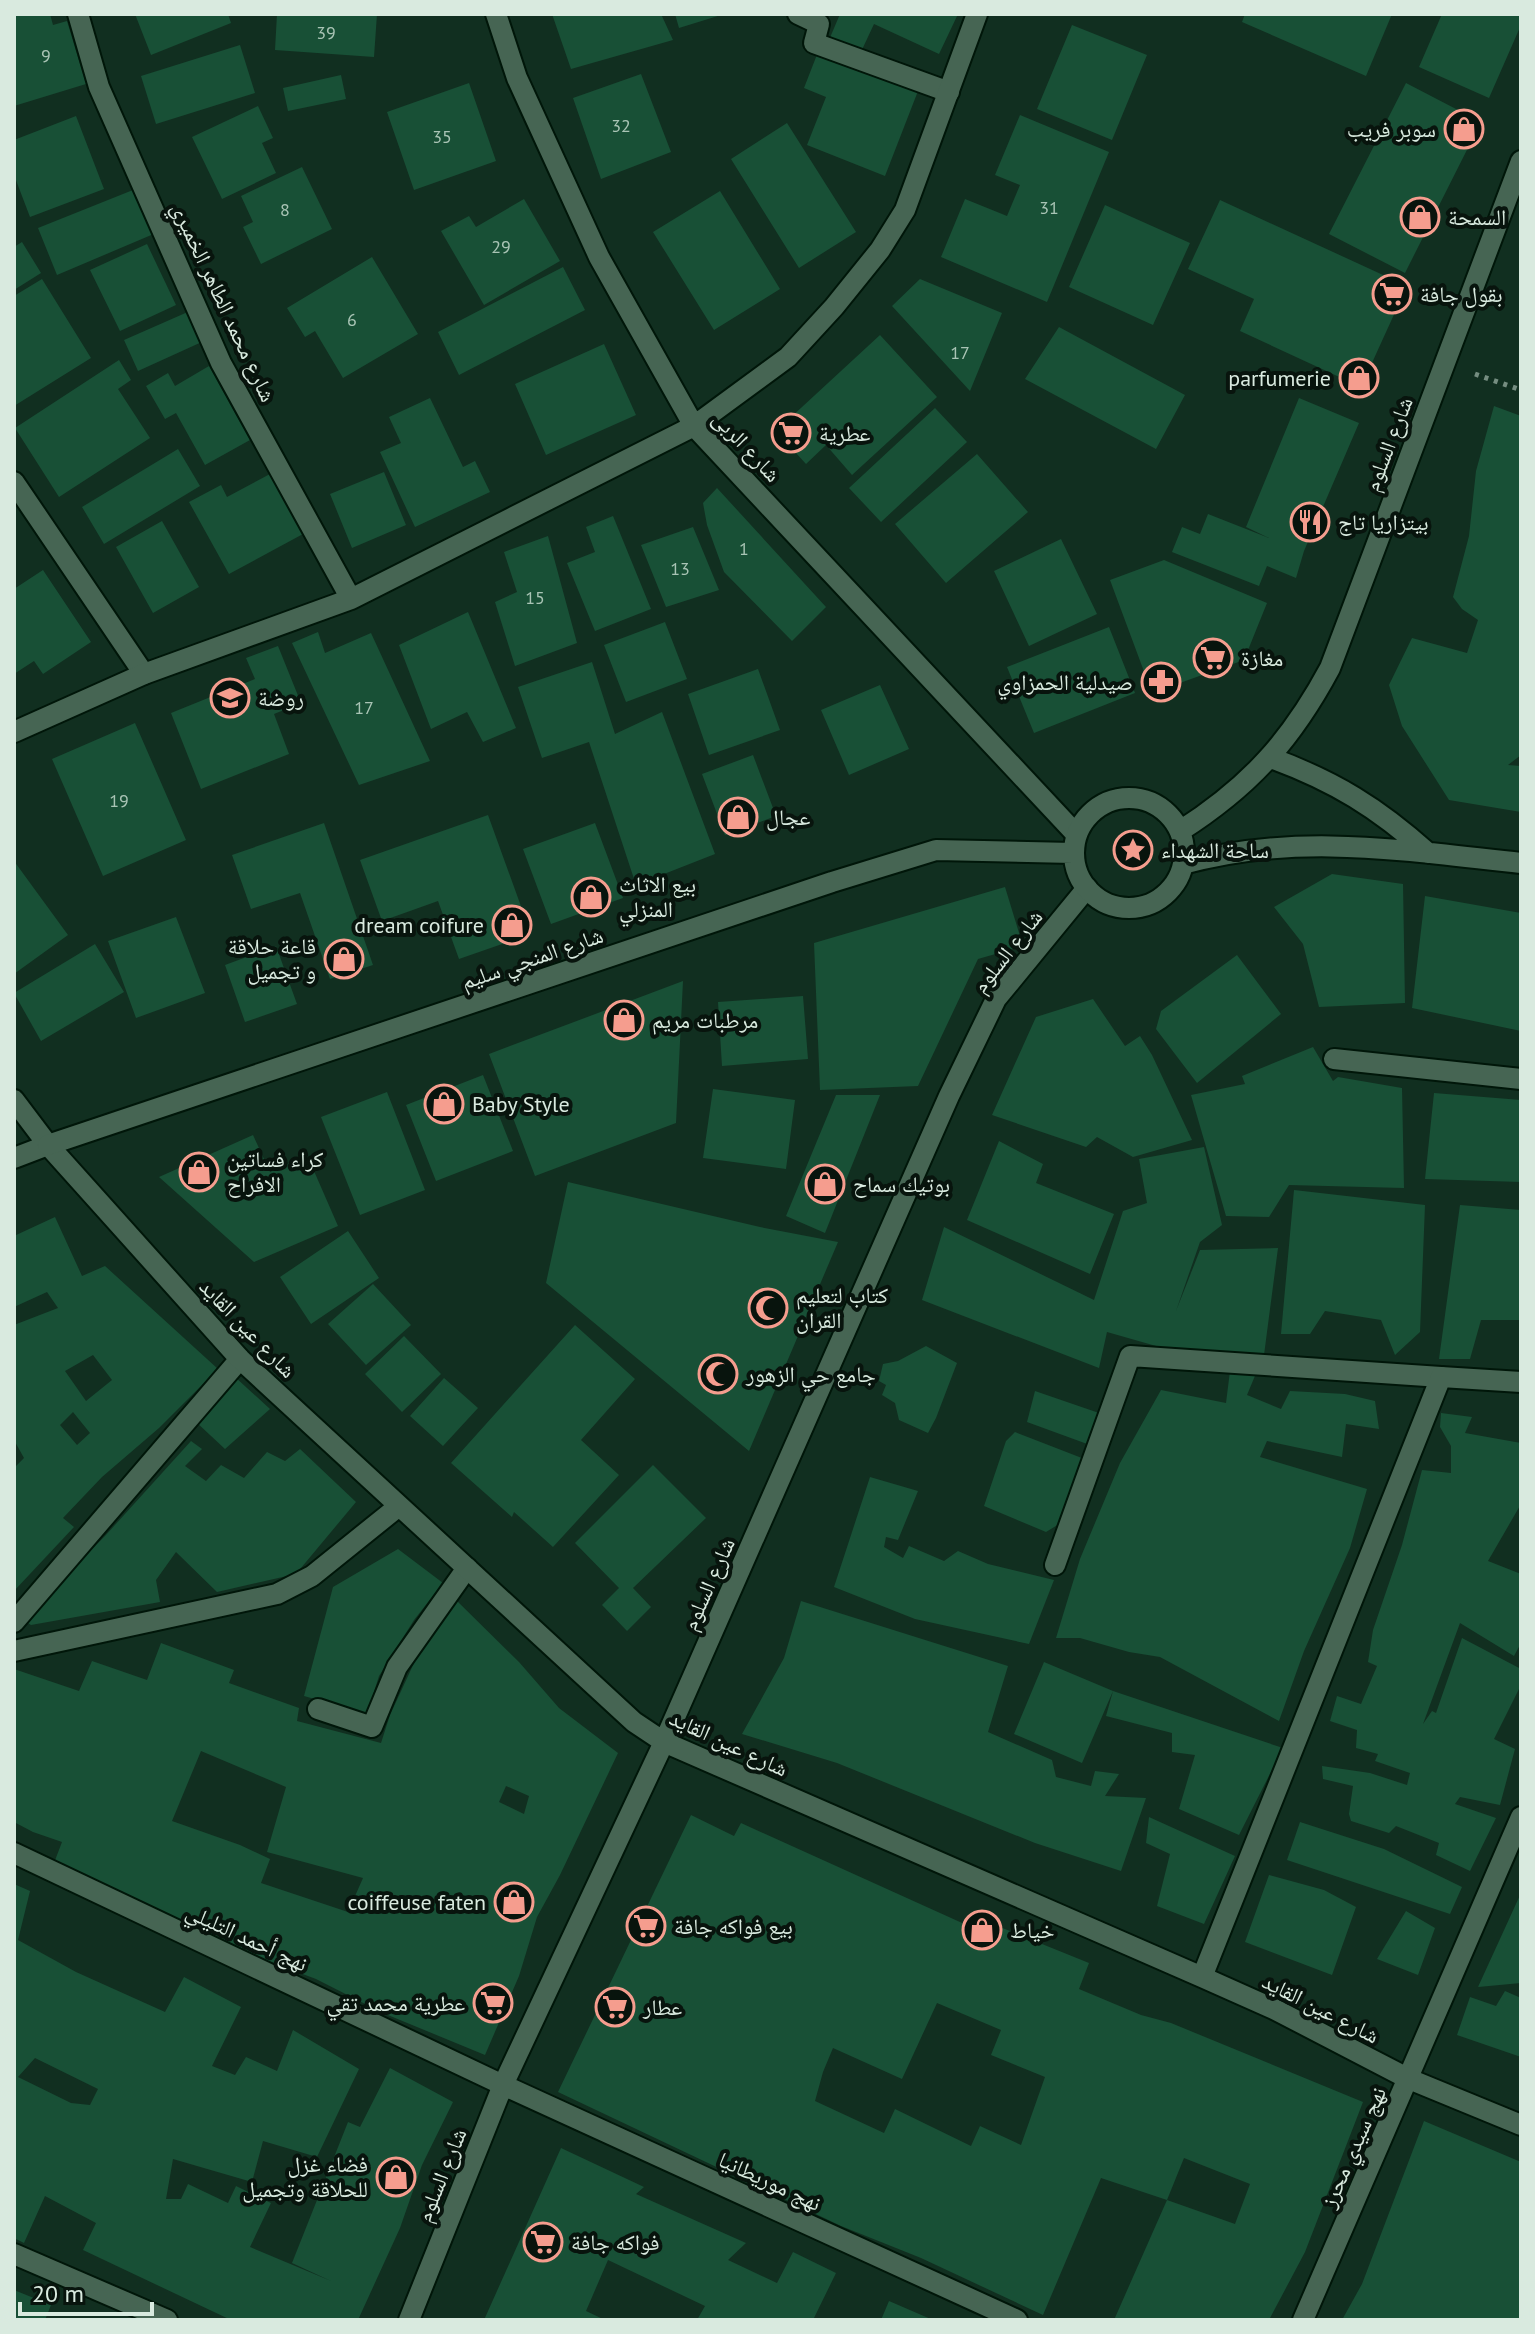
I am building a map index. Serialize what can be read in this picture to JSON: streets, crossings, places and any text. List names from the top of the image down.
{
  "streets": {
    "street": [
      "شارع محمد الطاهر الخميري",
      "شارع السلوم",
      "شارع الربى",
      "شارع المنجي سليم",
      "شارع عين القايد",
      "نهج أحمد التليلي",
      "نهج سيدي محرز",
      "نهج موريطانيا"
    ]
  },
  "crossings": [
    ["شارع السلوم", "شارع الربى"],
    ["شارع السلوم", "شارع المنجي سليم"],
    ["شارع السلوم", "شارع عين القايد"],
    ["شارع السلوم", "نهج أحمد التليلي"],
    ["شارع السلوم", "نهج موريطانيا"],
    ["شارع الربى", "شارع المنجي سليم"],
    ["شارع المنجي سليم", "شارع عين القايد"],
    ["شارع عين القايد", "نهج سيدي محرز"],
    ["نهج أحمد التليلي", "نهج موريطانيا"]
  ],
  "places": {
    "shop": [
      "سوبر فريب",
      "السمحة",
      "parfumerie",
      "عجال",
      "بيع الاثاث المنزلي",
      "dream coifure",
      "قاعة حلاقة و تجميل",
      "مرطبات مريم",
      "Baby Style",
      "كراء فساتين الافراح",
      "بوتيك سماح",
      "coiffeuse faten",
      "خياط",
      "فضاء غزل للحلاقة وتجميل"
    ],
    "supermarket": [
      "بقول جافة",
      "عطرية",
      "مغازة",
      "بيع فواكه جافة",
      "عطرية محمد تقي",
      "عطار",
      "فواكه جافة"
    ],
    "restaurant": ["بيتزاريا تاج"],
    "pharmacy": ["صيدلية الحمزاوي"],
    "school or university": ["روضة"],
    "place": ["ساحة الشهداء"],
    "mosque": ["كتاب لتعليم القران", "جامع حي الزهور"]
  },
  "house_numbers": [
    "39",
    "9",
    "32",
    "35",
    "31",
    "8",
    "29",
    "6",
    "17",
    "1",
    "13",
    "15",
    "17",
    "19"
  ],
  "scale_bar": "20 m"
}
